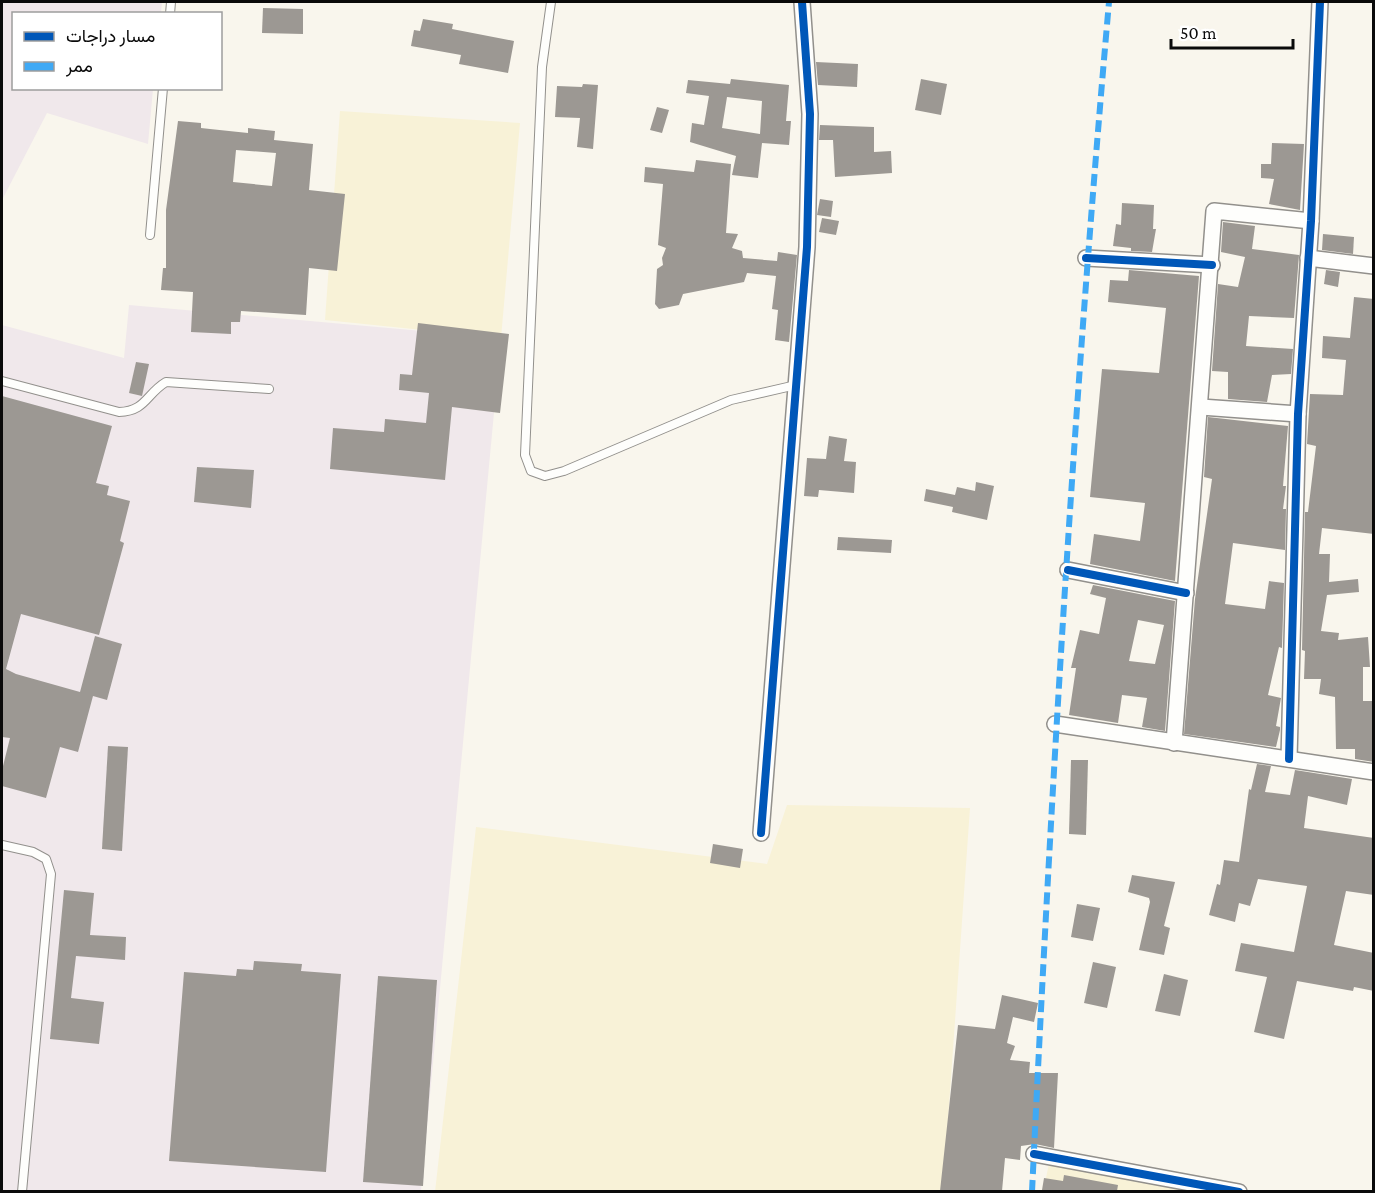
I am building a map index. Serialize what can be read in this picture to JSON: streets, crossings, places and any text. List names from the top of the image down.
{
  "legend": ["مسار دراجات", "ممر"],
  "scale_bar": "50 m"
}
